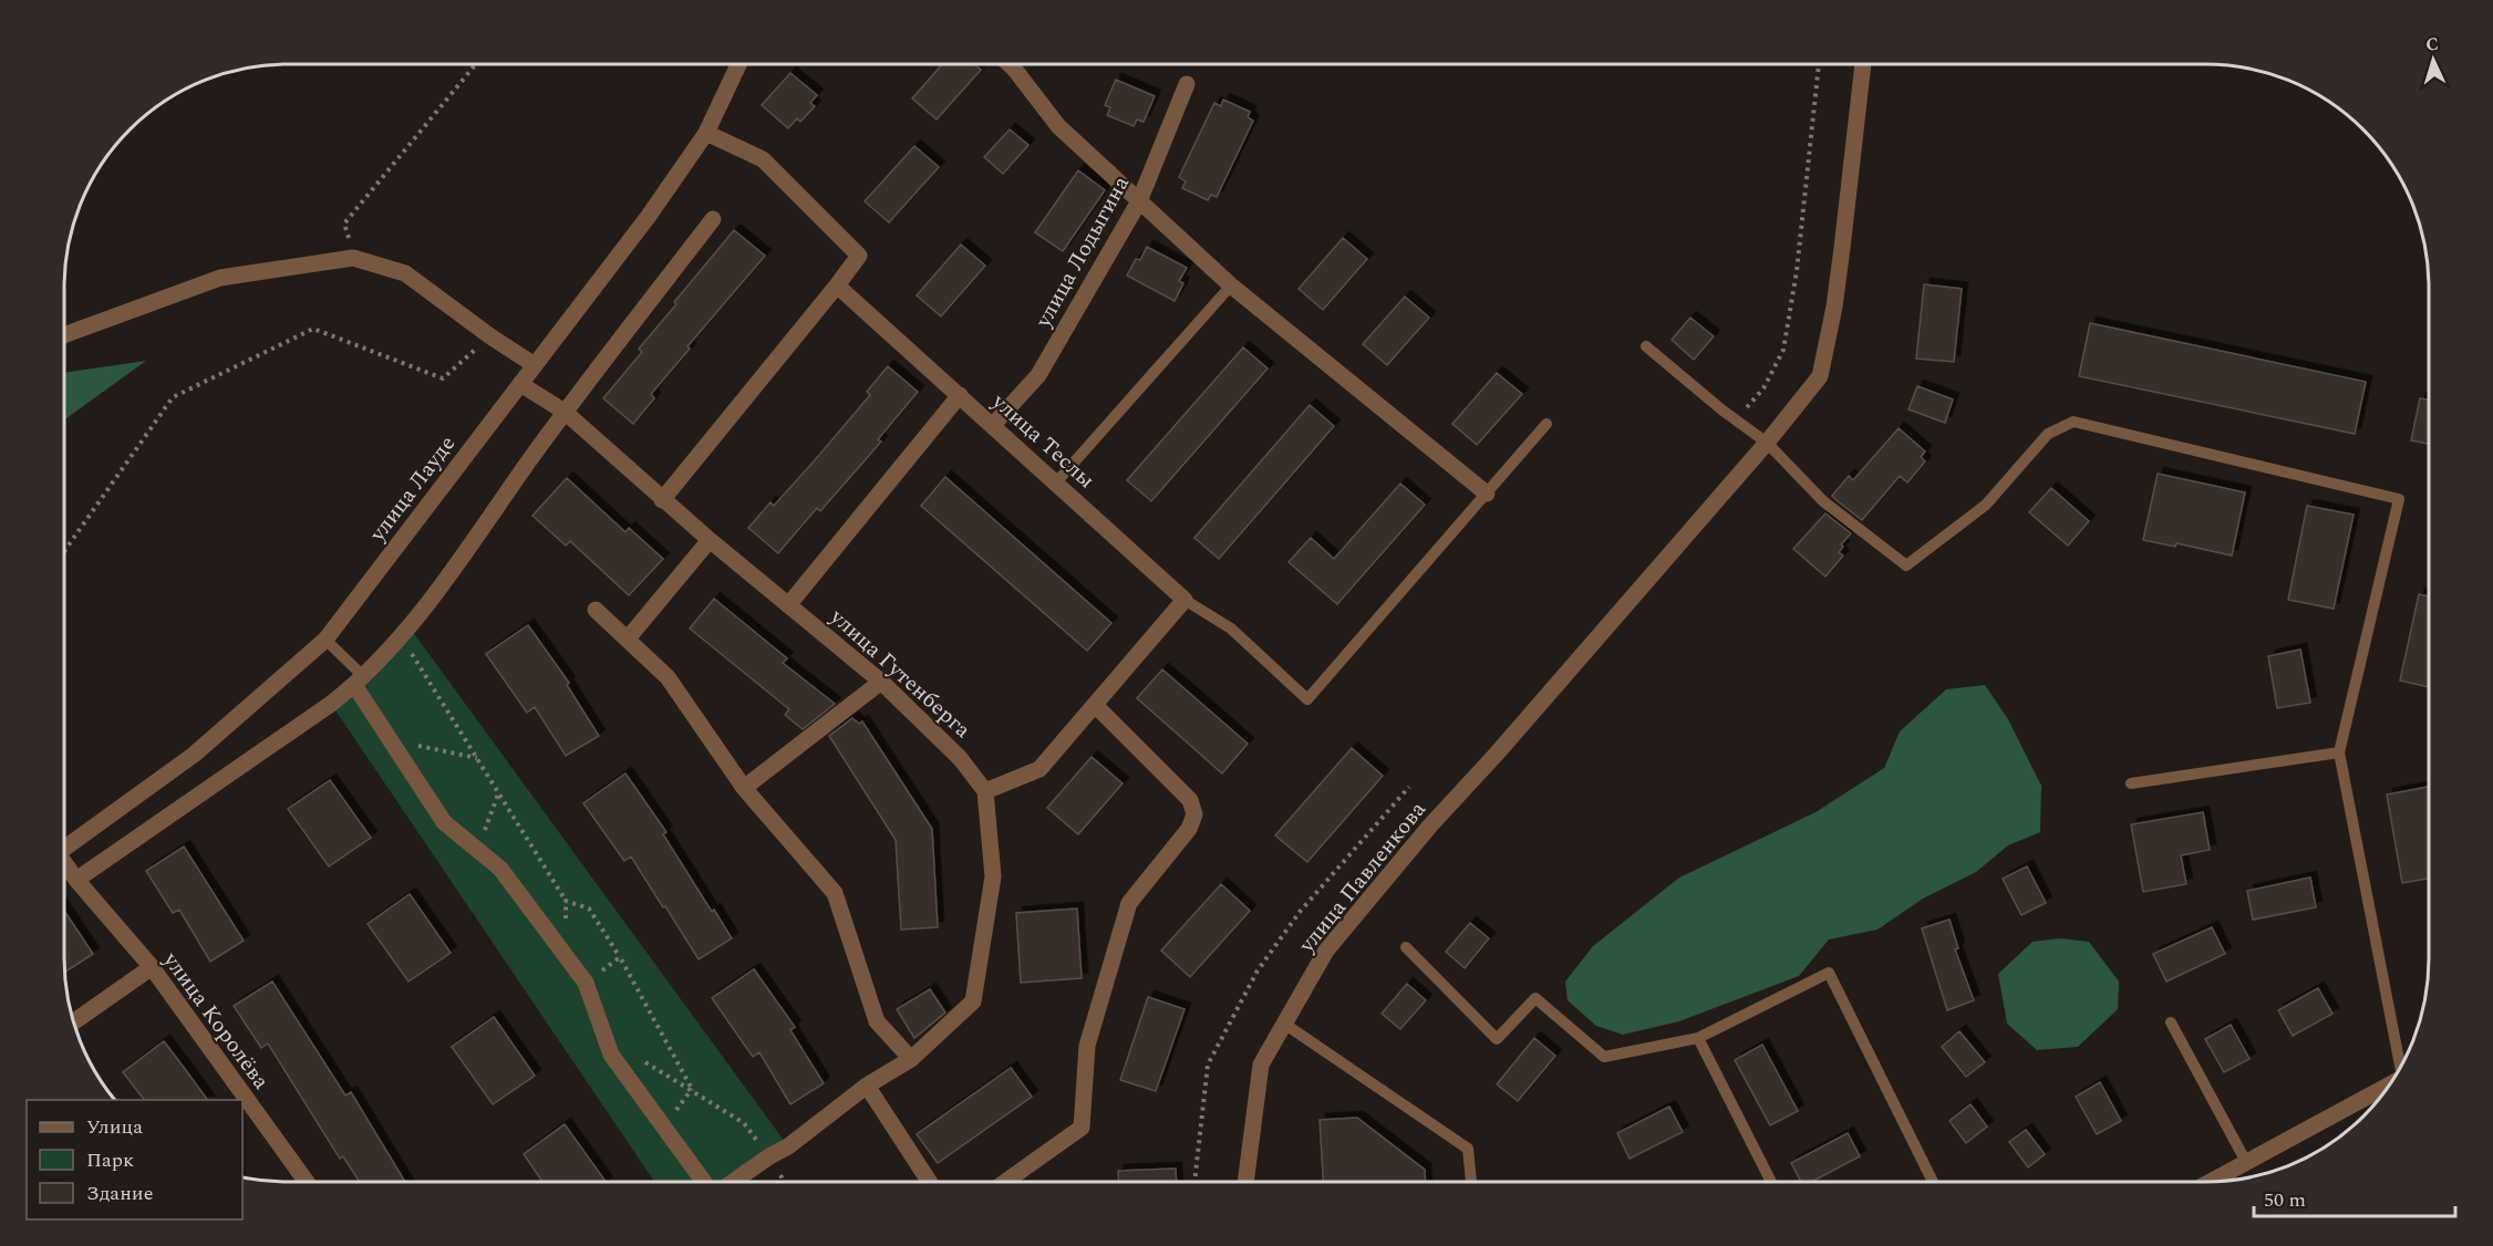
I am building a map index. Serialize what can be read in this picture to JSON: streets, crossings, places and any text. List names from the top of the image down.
{
  "streets": {
    "street": [
      "улица Лодыгина",
      "улица Теслы",
      "улица Лауде",
      "улица Гутенберга",
      "улица Павленкова",
      "улица Королёва"
    ]
  },
  "crossings": [
    ["улица Лодыгина", "улица Теслы"],
    ["улица Лауде", "улица Гутенберга"],
    ["улица Лауде", "улица Королёва"]
  ],
  "legend": ["Улица", "Парк", "Здание"],
  "scale_bar": "50 m",
  "north": "top"
}
